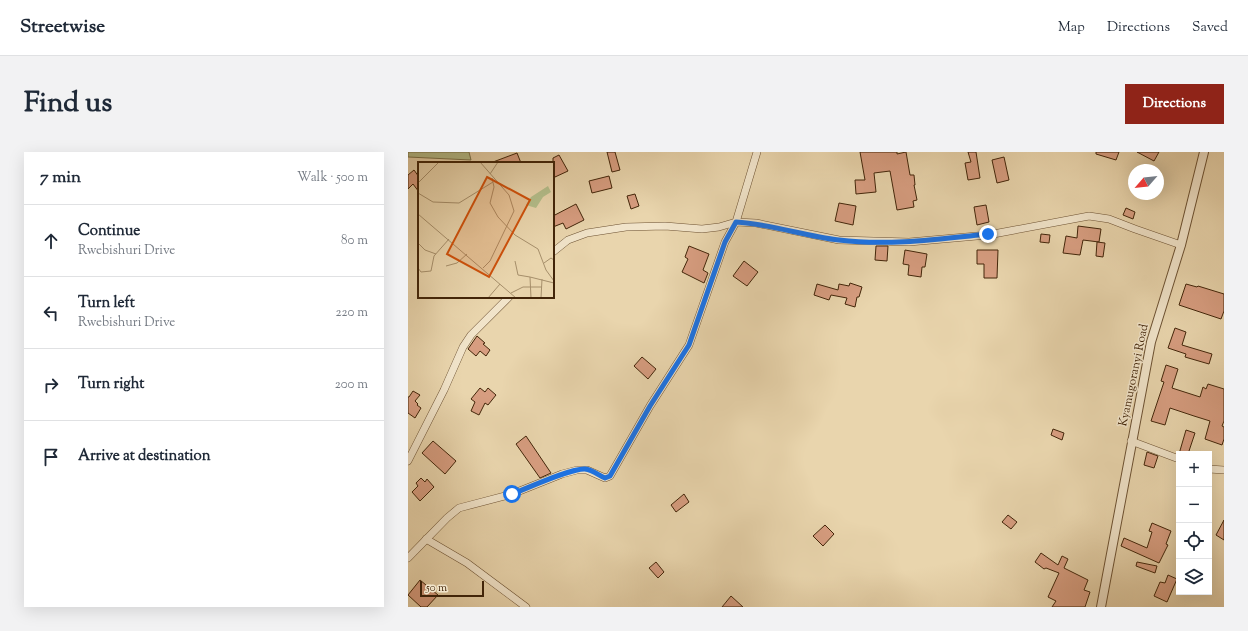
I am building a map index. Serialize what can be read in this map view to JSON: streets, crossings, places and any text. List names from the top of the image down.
{
  "streets": {
    "street": ["Kyamugoranyi Road"]
  },
  "scale_bar": "50 m",
  "north": "bottom left",
  "page": {
    "header": "Streetwise",
    "nav": ["Map", "Directions", "Saved"],
    "title": "Find us",
    "buttons": "Directions",
    "heading": ["7 min", "Walk · 500 m"],
    "list": [
      ["Continue", "Rwebishuri Drive", "80 m"],
      ["Turn left", "Rwebishuri Drive", "220 m"],
      ["Turn right", "200 m"],
      "Arrive at destination"
    ],
    "map_buttons": ["+", "−"],
    "scale": "50 m"
  }
}
